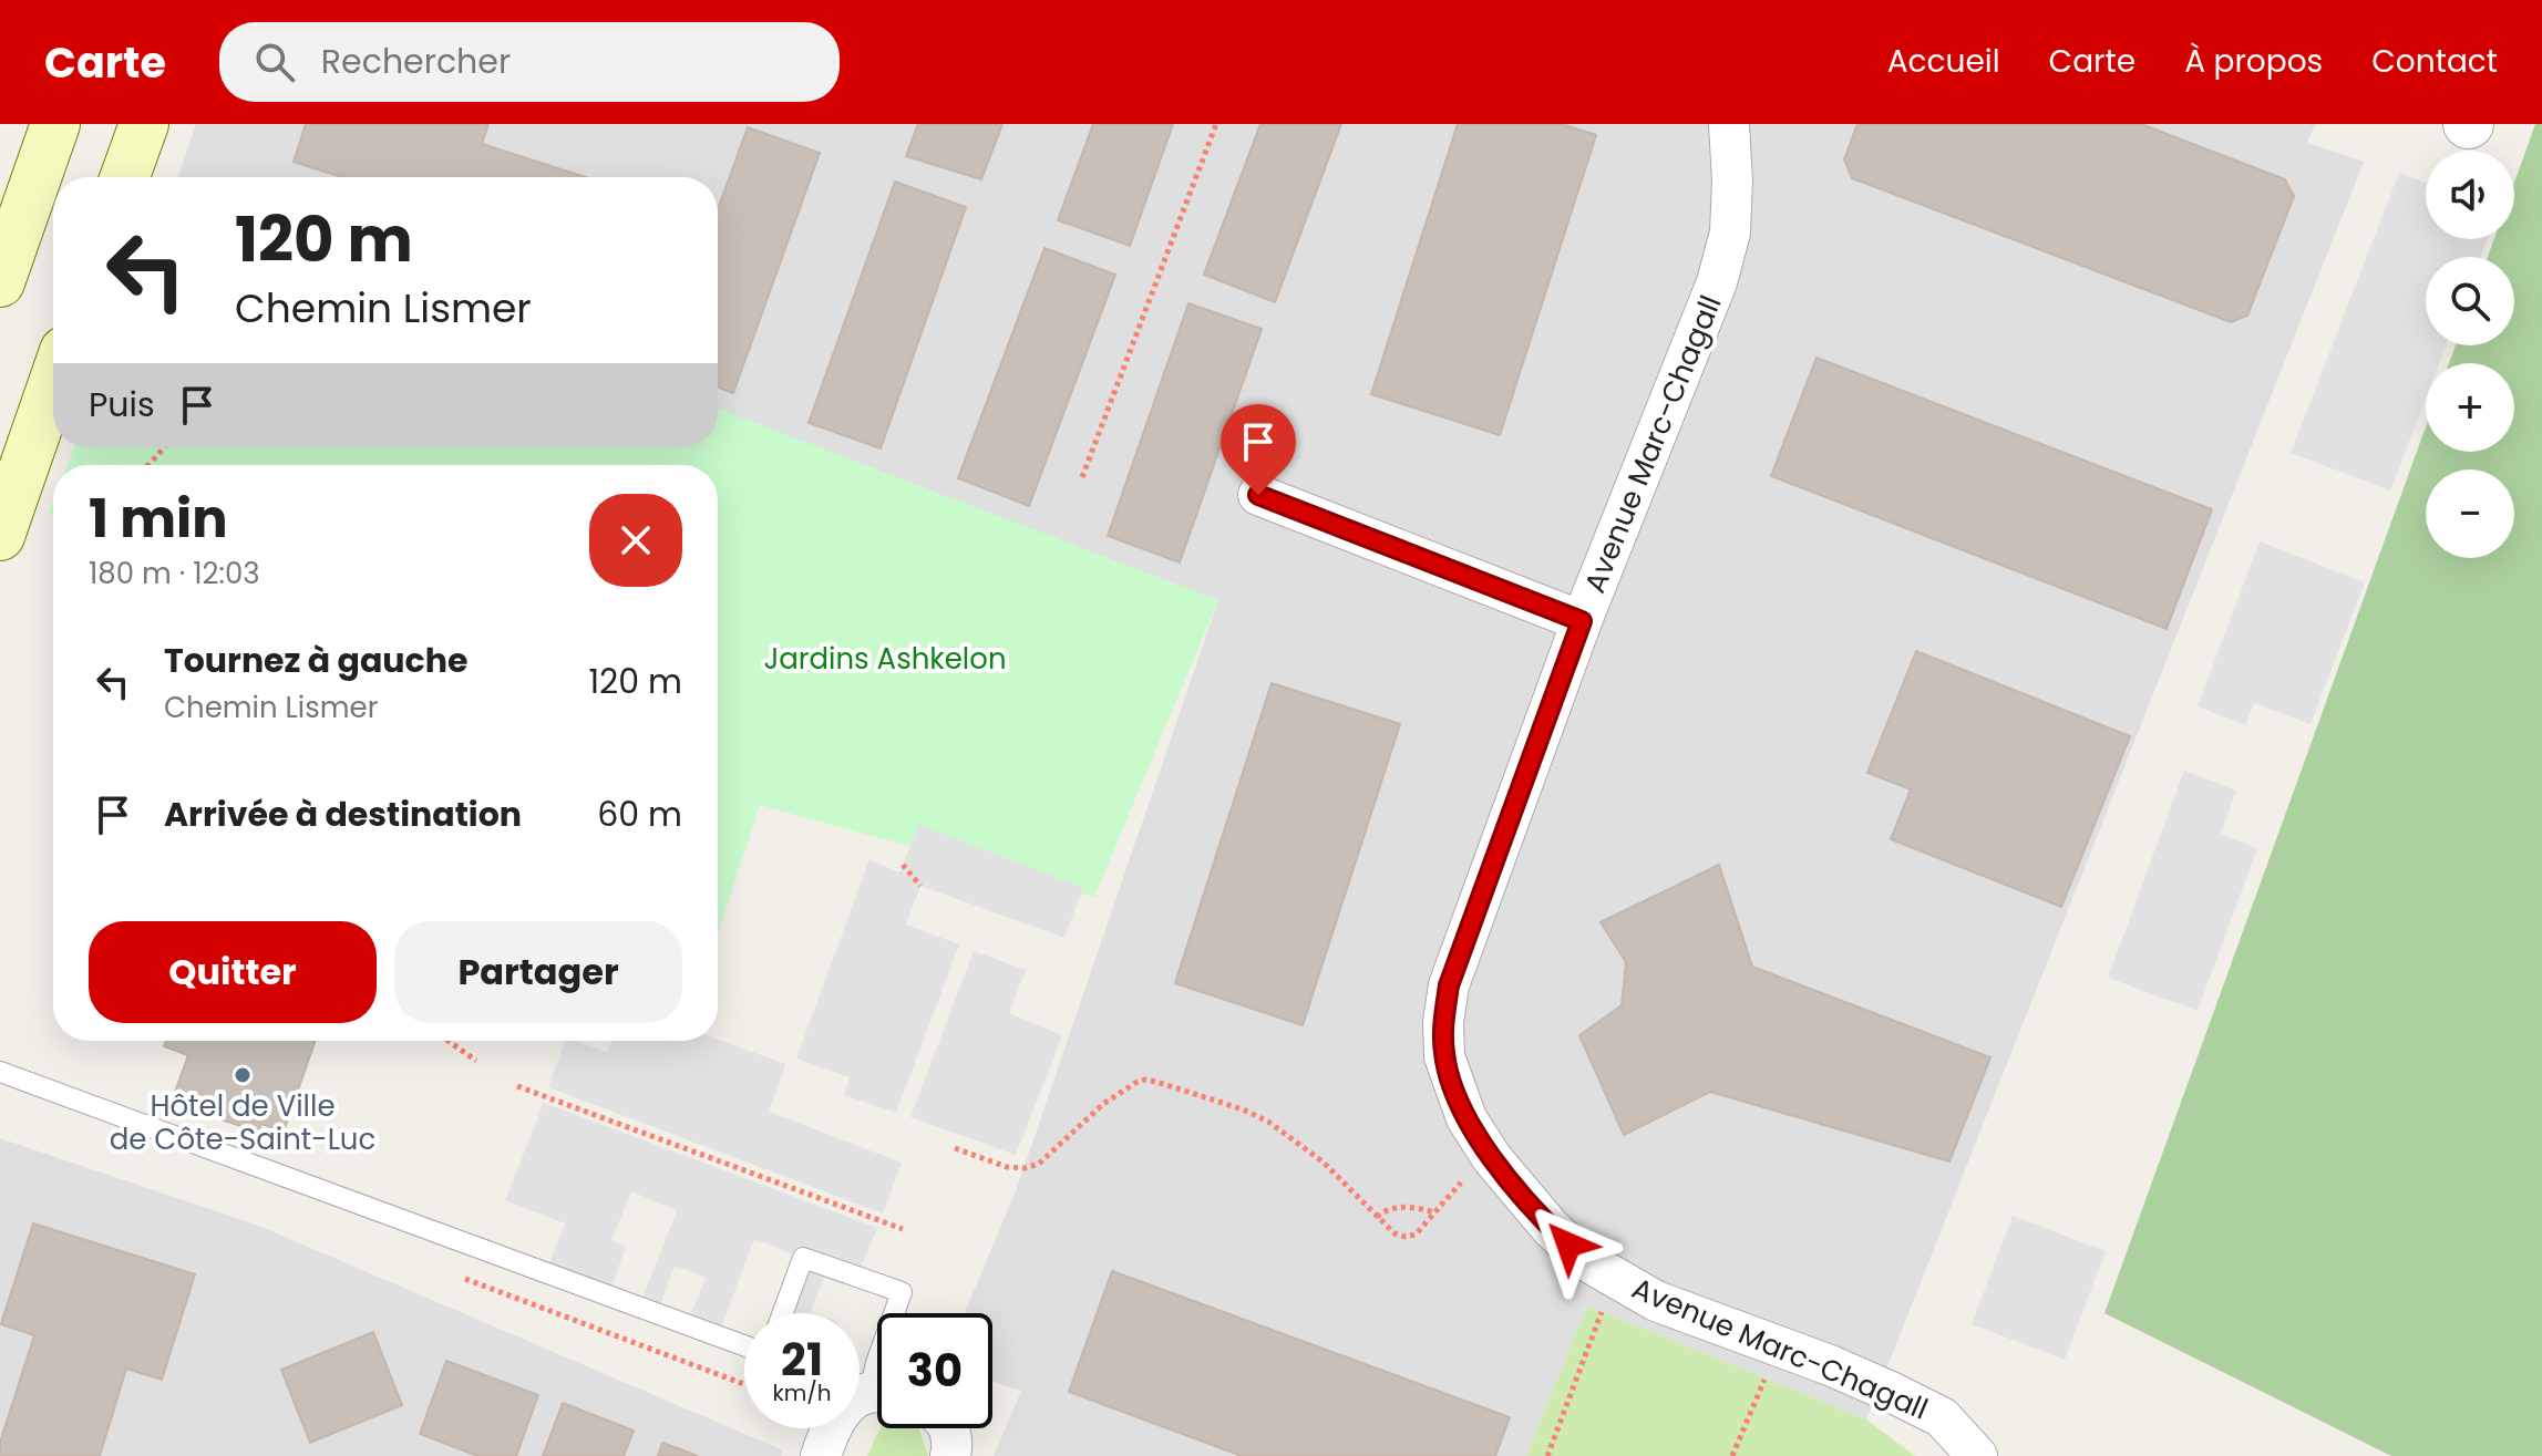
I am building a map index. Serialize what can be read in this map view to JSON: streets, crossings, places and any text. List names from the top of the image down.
{
  "streets": {
    "street": ["Avenue Marc-Chagall"]
  },
  "parks": ["Jardins Ashkelon"],
  "places": ["Hôtel de Ville de Côte-Saint-Luc"],
  "page": {
    "header": "Carte",
    "search": "Rechercher",
    "nav": [
      "Accueil",
      "Carte",
      "À propos",
      "Contact"
    ],
    "map_buttons": ["+", "−"],
    "turn": ["120 m", "Chemin Lismer"],
    "then": "Puis",
    "heading": ["1 min", "180 m · 12:03"],
    "list": [
      {
        "name": "Tournez à gauche",
        "note": "Chemin Lismer",
        "value": "120 m"
      },
      {
        "name": "Arrivée à destination",
        "value": "60 m"
      }
    ],
    "buttons": ["Quitter", "Partager"],
    "speed": "21 km/h",
    "limit": "30"
  }
}
